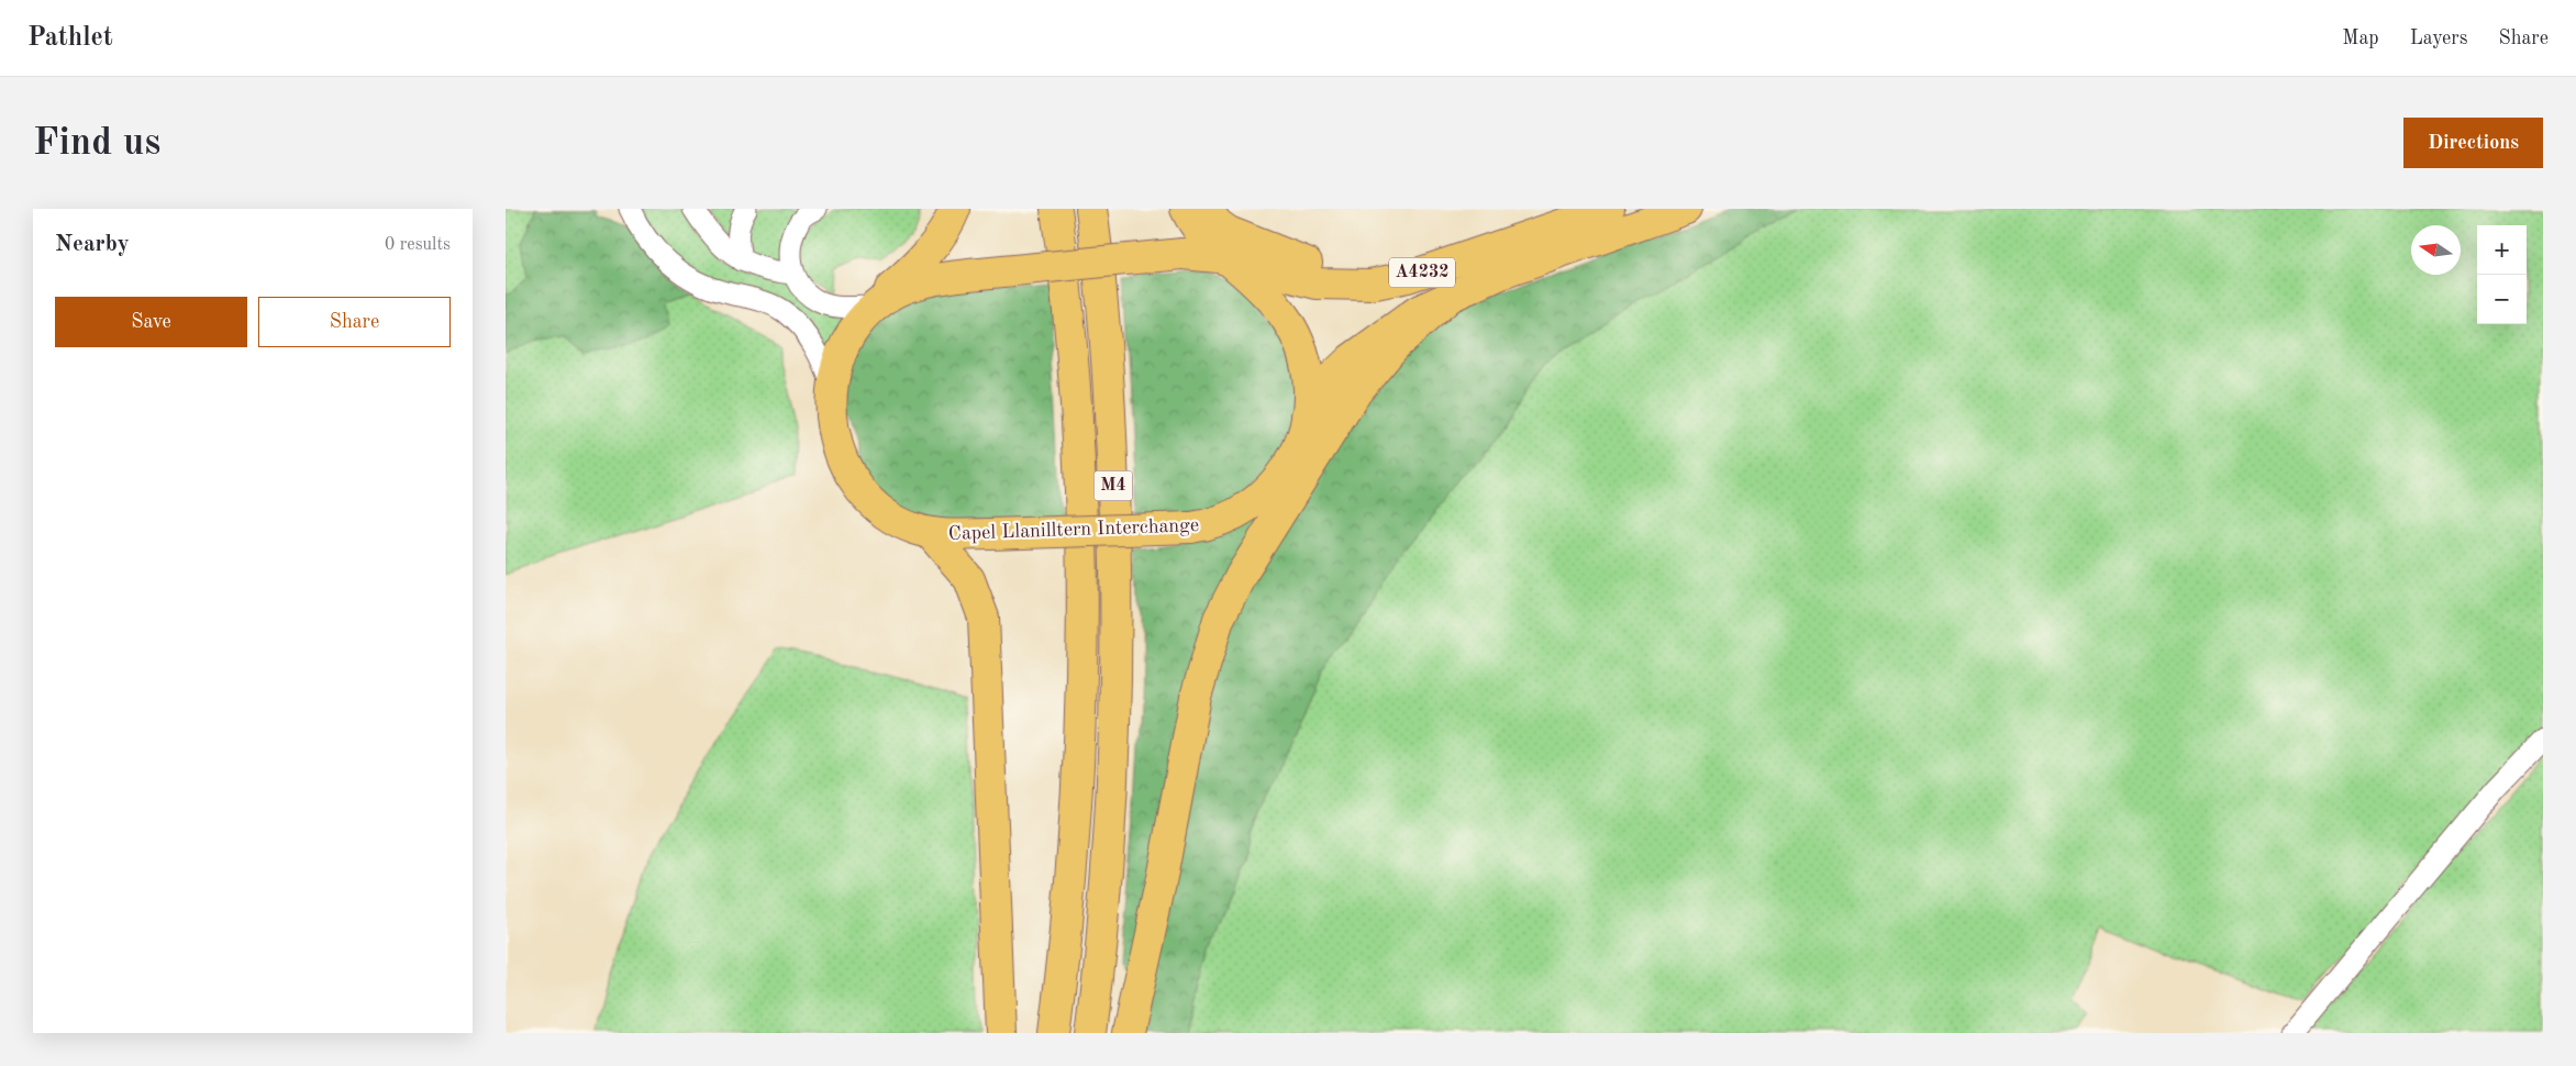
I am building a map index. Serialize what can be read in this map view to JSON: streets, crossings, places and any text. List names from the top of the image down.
{
  "streets": {
    "highway": ["A4232", "M4", "Capel Llanilltern Interchange"]
  },
  "crossings": [
    ["A4232", "Capel Llanilltern Interchange"]
  ],
  "north": "left",
  "page": {
    "header": "Pathlet",
    "nav": ["Map", "Layers", "Share"],
    "buttons": [
      "Directions",
      ["Save", "Share"]
    ],
    "title": "Find us",
    "heading": ["Nearby", "0 results"],
    "map_buttons": ["+", "−"]
  }
}
